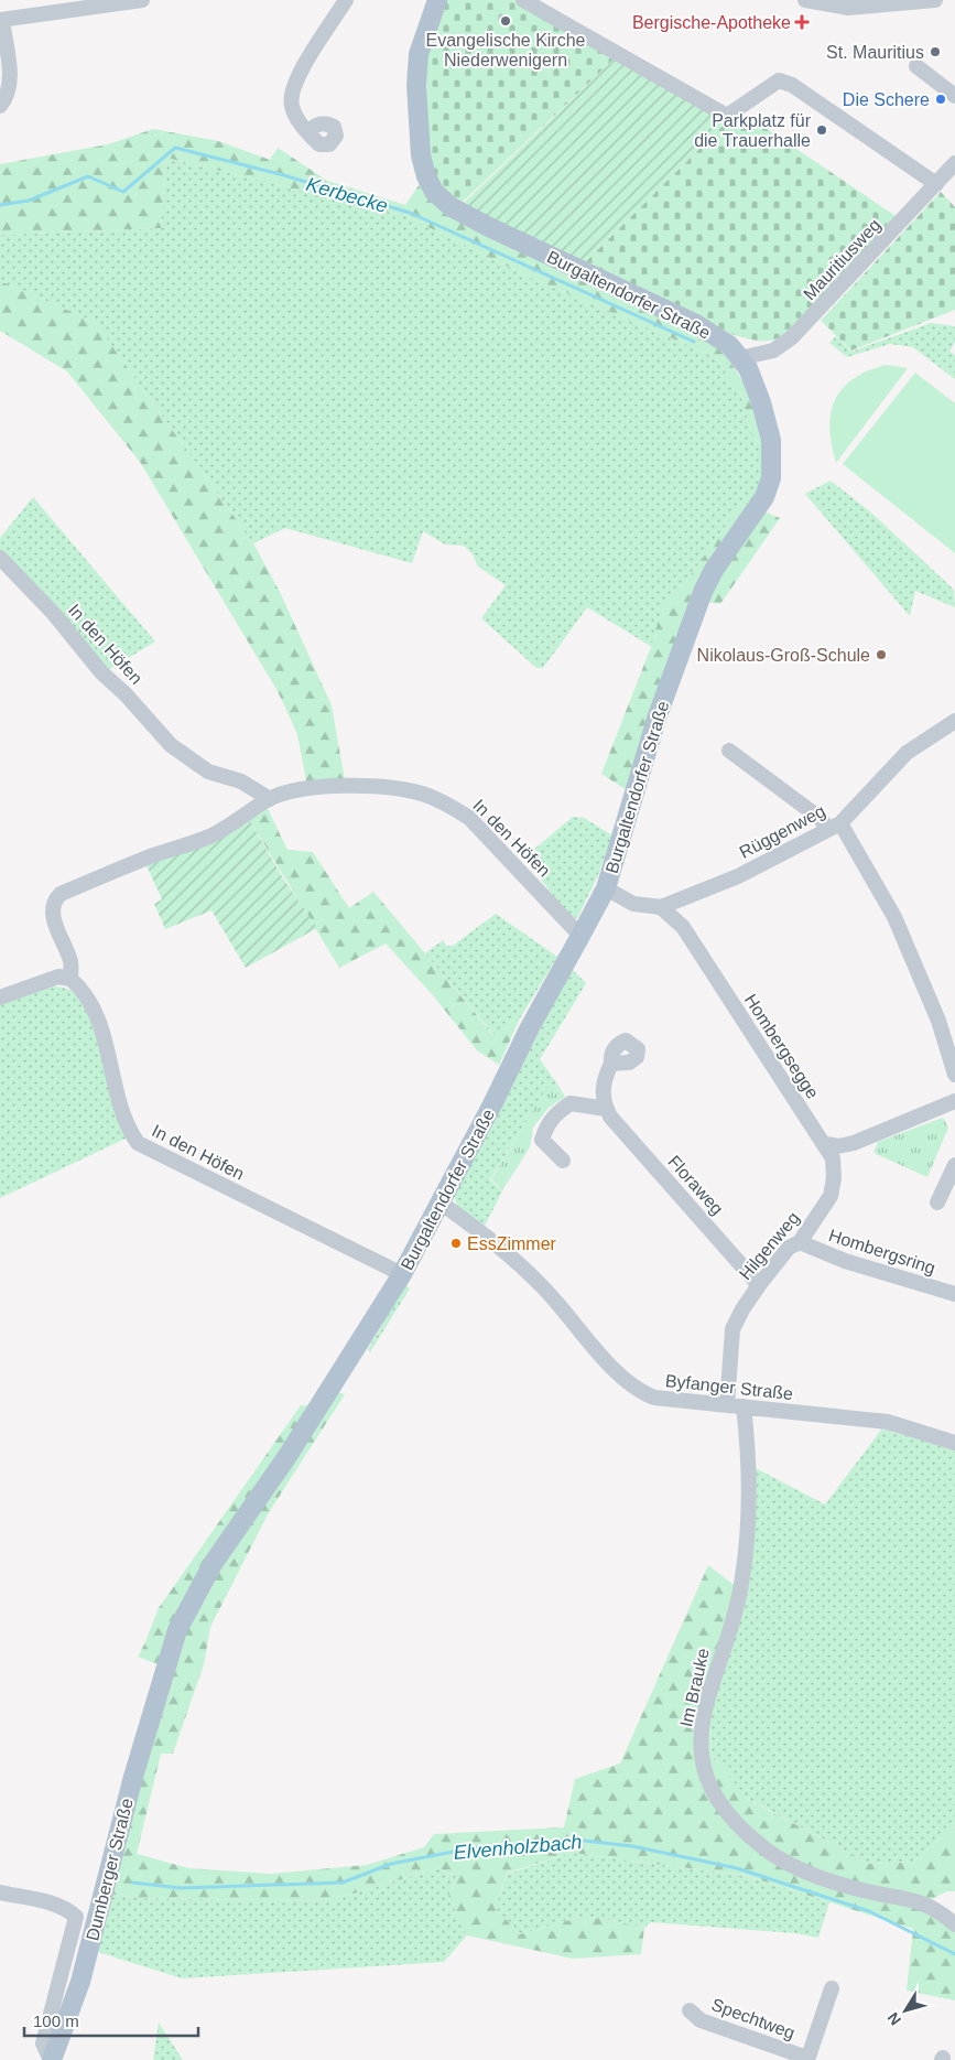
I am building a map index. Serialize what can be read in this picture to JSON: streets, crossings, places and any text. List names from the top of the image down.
{
  "streets": {
    "main road": ["Burgaltendorfer Straße", "Dumberger Straße"],
    "street": [
      "Mauritiusweg",
      "In den Höfen",
      "Rüggenweg",
      "Hombergsegge",
      "Floraweg",
      "Hilgenweg",
      "Hombergsring",
      "Byfanger Straße",
      "Im Brauke",
      "Spechtweg"
    ]
  },
  "crossings": [
    ["Mauritiusweg", "Burgaltendorfer Straße"],
    ["Burgaltendorfer Straße", "In den Höfen"],
    ["Burgaltendorfer Straße", "Byfanger Straße"],
    ["Burgaltendorfer Straße", "Dumberger Straße"],
    ["Rüggenweg", "Hombergsegge"],
    ["Hombergsegge", "Hilgenweg"],
    ["Floraweg", "Hilgenweg"],
    ["Hilgenweg", "Hombergsring"],
    ["Hilgenweg", "Byfanger Straße"],
    ["Byfanger Straße", "Im Brauke"]
  ],
  "water": ["Kerbecke", "Elvenholzbach"],
  "places": {
    "other": [
      "Evangelische Kirche Niederwenigern",
      "St. Mauritius",
      "Die Schere",
      "Parkplatz für die Trauerhalle",
      "Nikolaus-Groß-Schule",
      "EssZimmer"
    ],
    "health": ["Bergische-Apotheke"]
  },
  "scale_bar": "100 m",
  "north": "bottom left"
}
